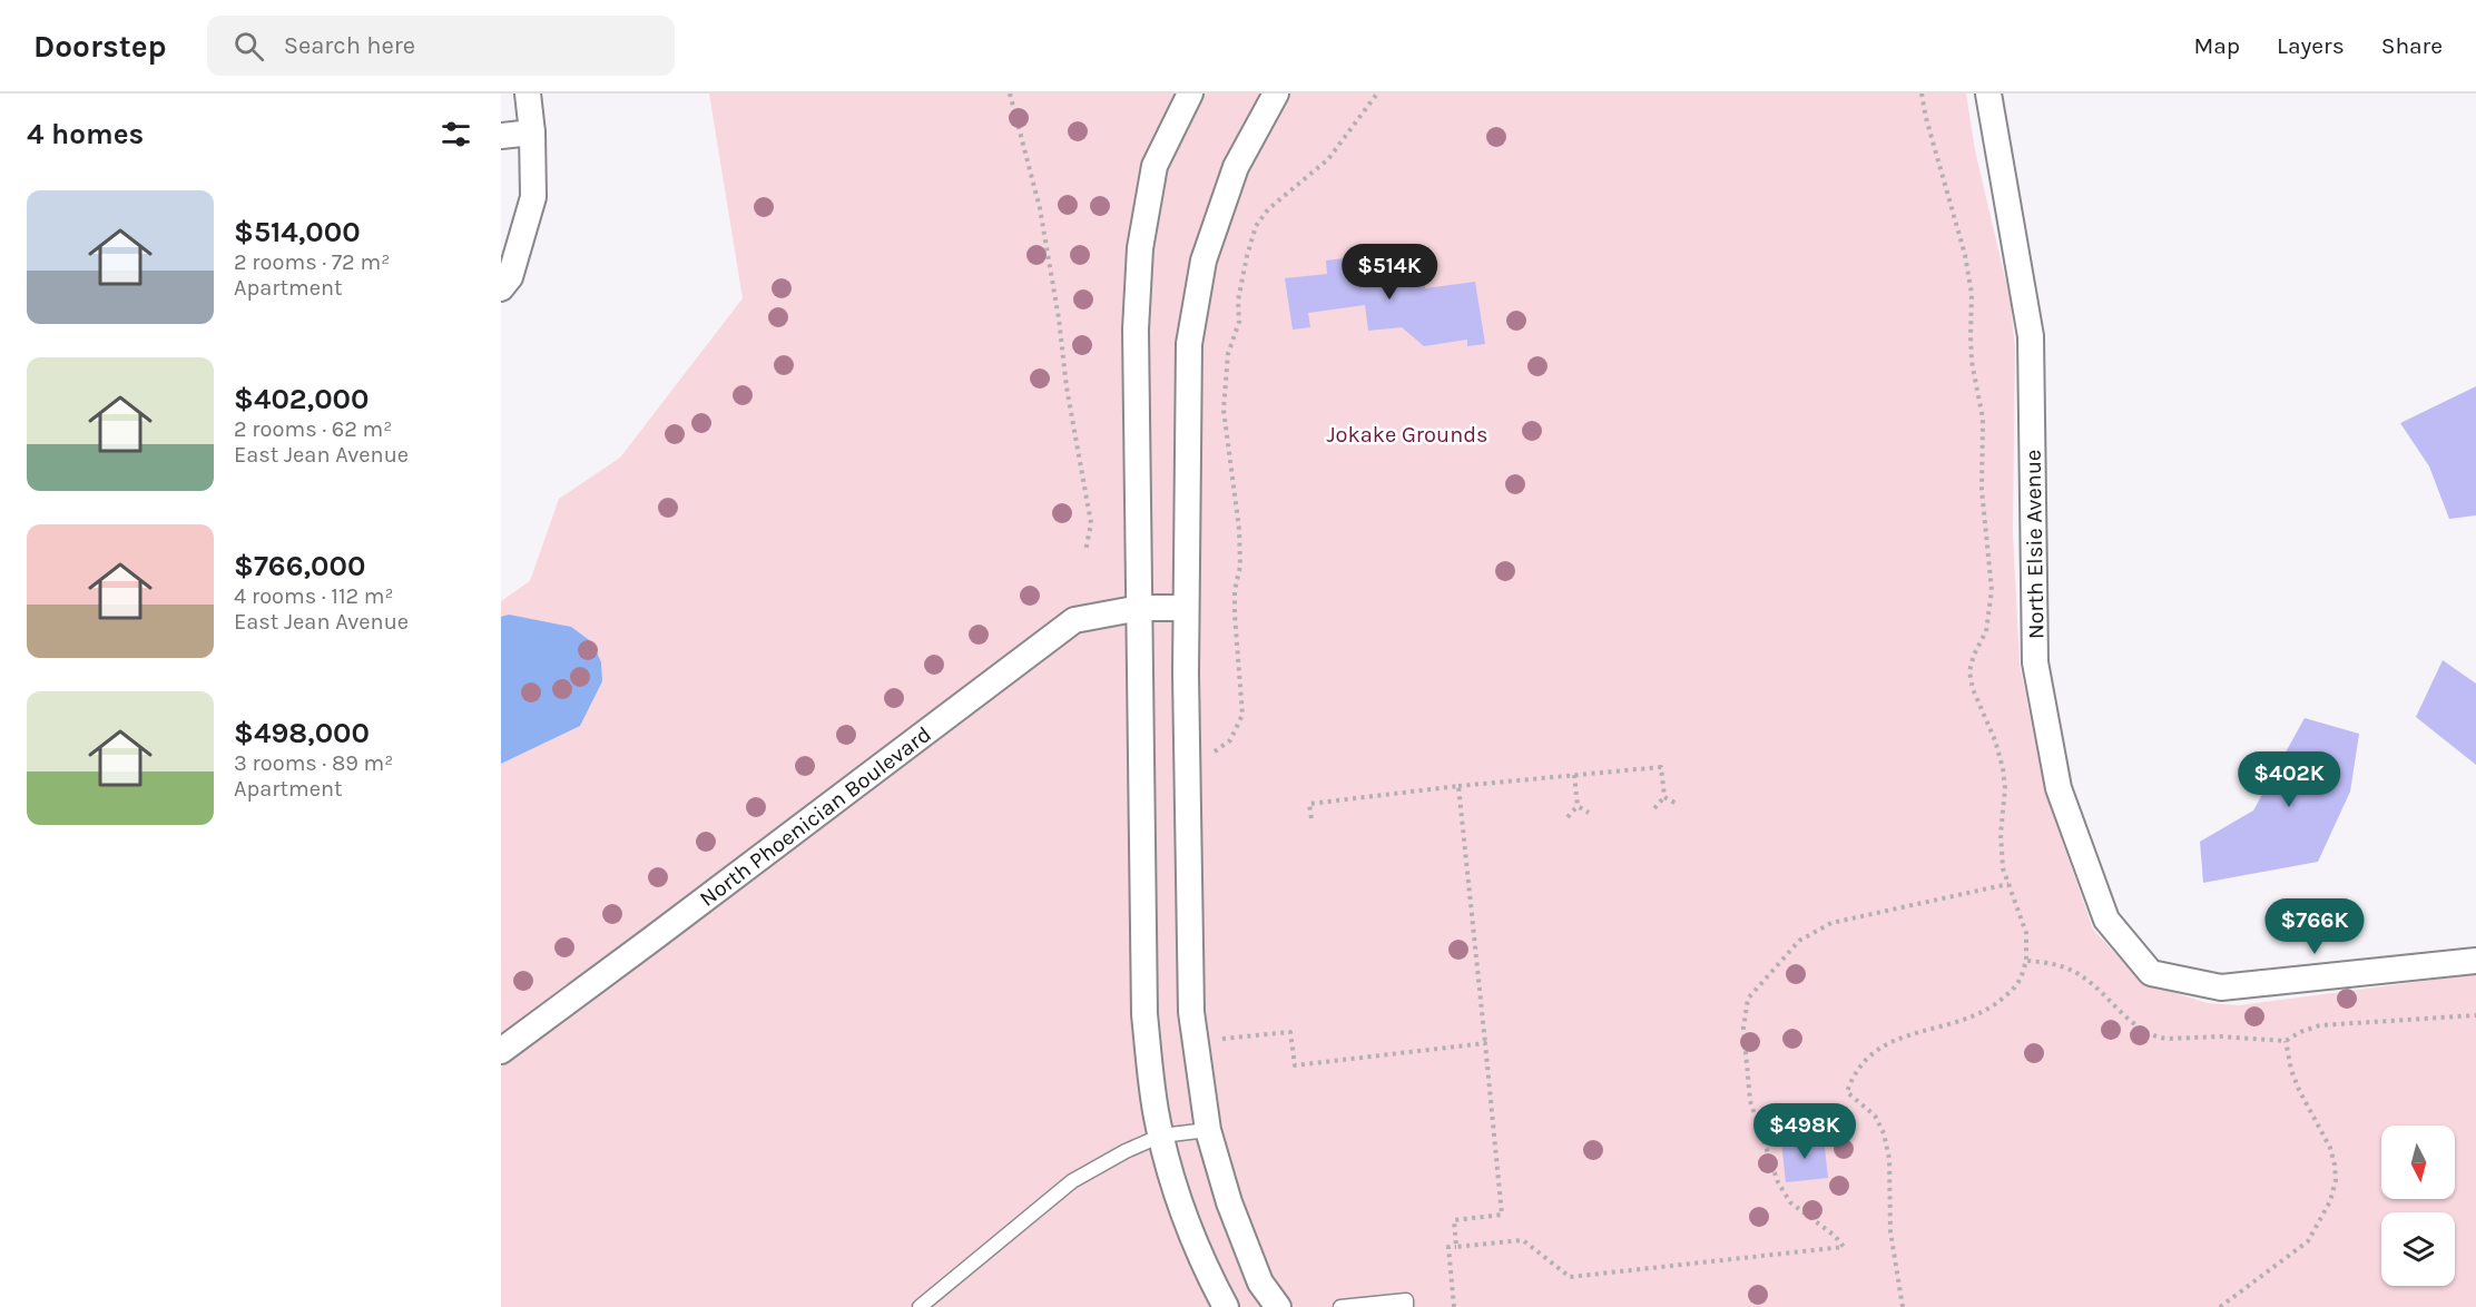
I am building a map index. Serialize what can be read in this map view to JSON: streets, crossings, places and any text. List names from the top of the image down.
{
  "streets": {
    "street": ["North Elsie Avenue", "North Phoenician Boulevard"]
  },
  "parks": ["Jokake Grounds"],
  "north": "bottom",
  "page": {
    "header": "Doorstep",
    "search": "Search here",
    "nav": ["Map", "Layers", "Share"],
    "heading": "4 homes",
    "list": [
      {
        "name": "$514,000",
        "note": "2 rooms · 72 m² · Apartment"
      },
      {
        "name": "$402,000",
        "note": "2 rooms · 62 m² · East Jean Avenue"
      },
      {
        "name": "$766,000",
        "note": "4 rooms · 112 m² · East Jean Avenue"
      },
      {
        "name": "$498,000",
        "note": "3 rooms · 89 m² · Apartment"
      }
    ],
    "price": [
      "$514K",
      "$402K",
      "$766K",
      "$498K"
    ]
  }
}
